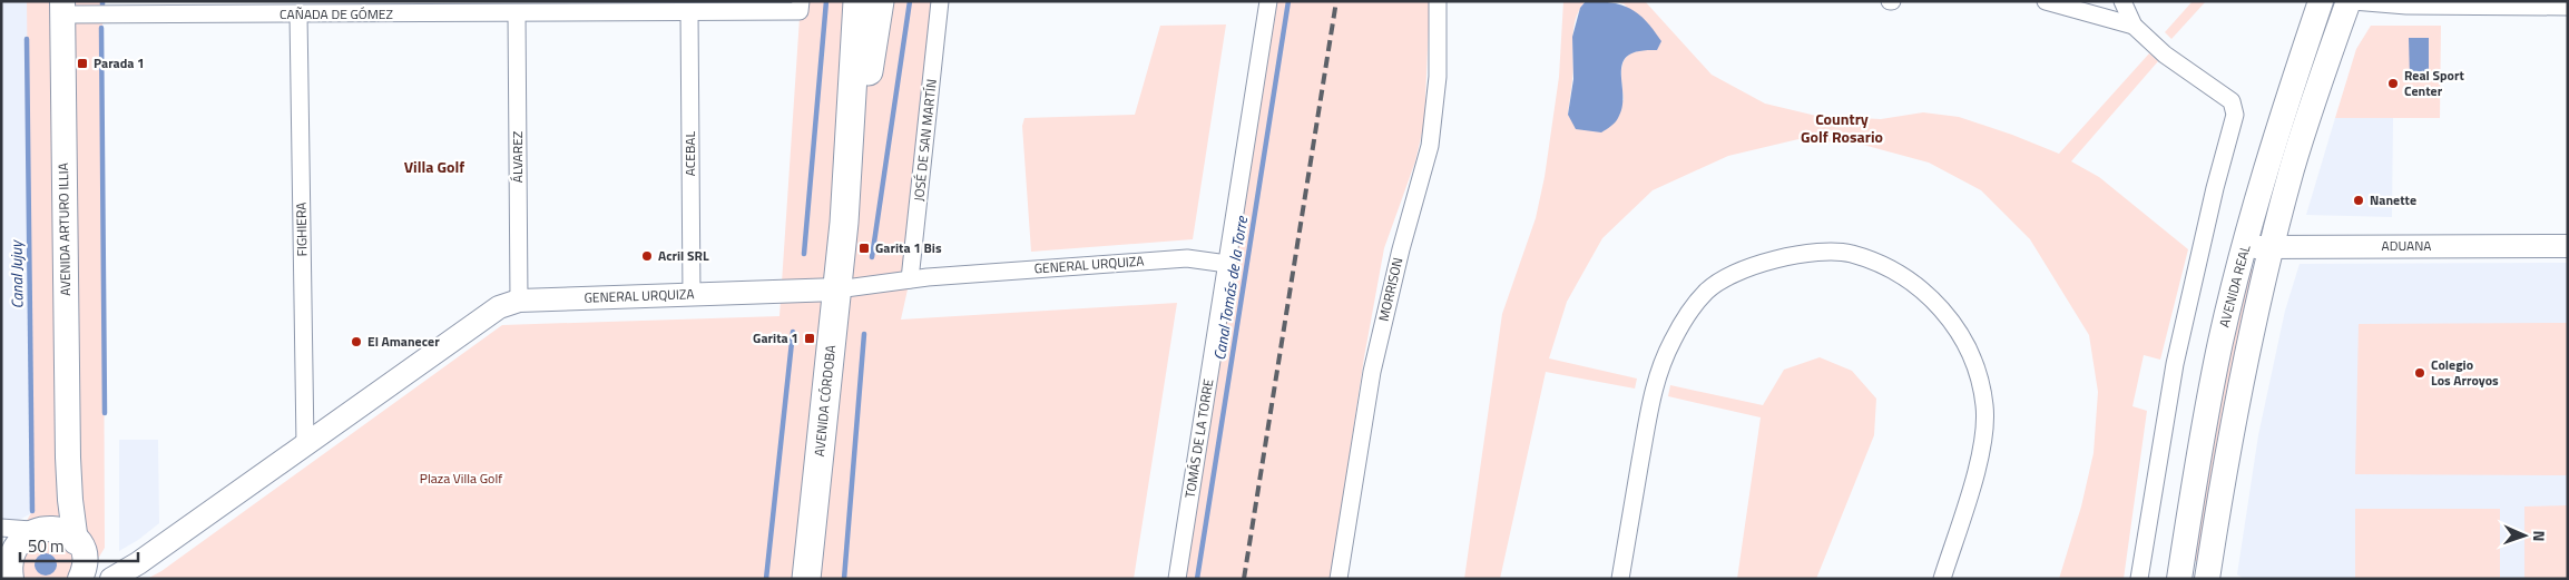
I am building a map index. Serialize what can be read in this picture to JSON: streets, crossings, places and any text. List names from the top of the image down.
{
  "streets": {
    "main road": ["AVENIDA ARTURO ILLIA", "AVENIDA REAL", "AVENIDA CÓRDOBA"],
    "street": [
      "CAÑADA DE GÓMEZ",
      "JOSÉ DE SAN MARTÍN",
      "ACEBAL",
      "ÁLVAREZ",
      "FIGHIERA",
      "ADUANA",
      "GENERAL URQUIZA",
      "MORRISON",
      "TOMÁS DE LA TORRE"
    ]
  },
  "crossings": [
    ["CAÑADA DE GÓMEZ", "ACEBAL"],
    ["CAÑADA DE GÓMEZ", "ÁLVAREZ"],
    ["CAÑADA DE GÓMEZ", "AVENIDA ARTURO ILLIA"],
    ["CAÑADA DE GÓMEZ", "FIGHIERA"],
    ["JOSÉ DE SAN MARTÍN", "GENERAL URQUIZA"],
    ["ACEBAL", "GENERAL URQUIZA"],
    ["ÁLVAREZ", "GENERAL URQUIZA"],
    ["FIGHIERA", "GENERAL URQUIZA"],
    ["ADUANA", "AVENIDA REAL"],
    ["GENERAL URQUIZA", "AVENIDA CÓRDOBA"],
    ["GENERAL URQUIZA", "TOMÁS DE LA TORRE"]
  ],
  "districts": ["Country Golf Rosario", "Villa Golf"],
  "water": ["Canal Jujuy", "Canal Tomás de la Torre"],
  "parks": ["Plaza Villa Golf"],
  "places": {
    "transit": ["Parada 1", "Garita 1 Bis", "Garita 1"],
    "other": [
      "Real Sport Center",
      "Nanette",
      "Acril SRL",
      "El Amanecer",
      "Colegio Los Arroyos"
    ]
  },
  "scale_bar": "50 m",
  "north": "right"
}
